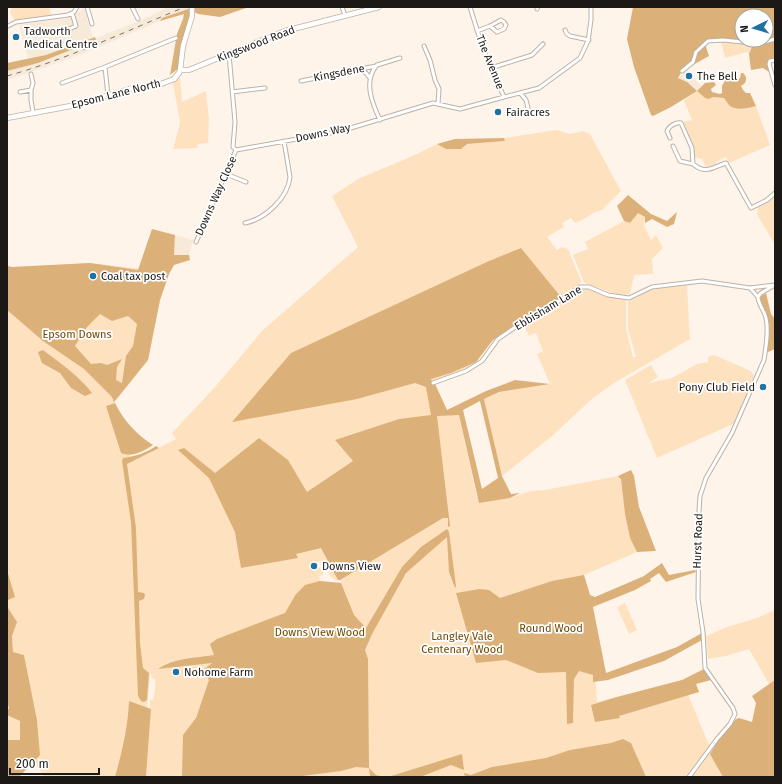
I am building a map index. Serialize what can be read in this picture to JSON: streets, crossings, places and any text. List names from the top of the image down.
{
  "streets": {
    "main road": ["Kingswood Road", "Epsom Lane North"],
    "street": [
      "The Avenue",
      "Kingsdene",
      "Downs Way",
      "Downs Way Close",
      "Ebbisham Lane",
      "Hurst Road"
    ]
  },
  "crossings": [
    ["Kingswood Road", "Epsom Lane North"],
    ["The Avenue", "Downs Way"],
    ["Downs Way", "Downs Way Close"],
    ["Ebbisham Lane", "Hurst Road"]
  ],
  "parks": [
    "Epsom Downs",
    "Round Wood",
    "Downs View Wood",
    "Langley Vale Centenary Wood"
  ],
  "places": [
    "Tadworth Medical Centre",
    "The Bell",
    "Fairacres",
    "Coal tax post",
    "Pony Club Field",
    "Downs View",
    "Nohome Farm"
  ],
  "scale_bar": "200 m",
  "north": "left"
}
